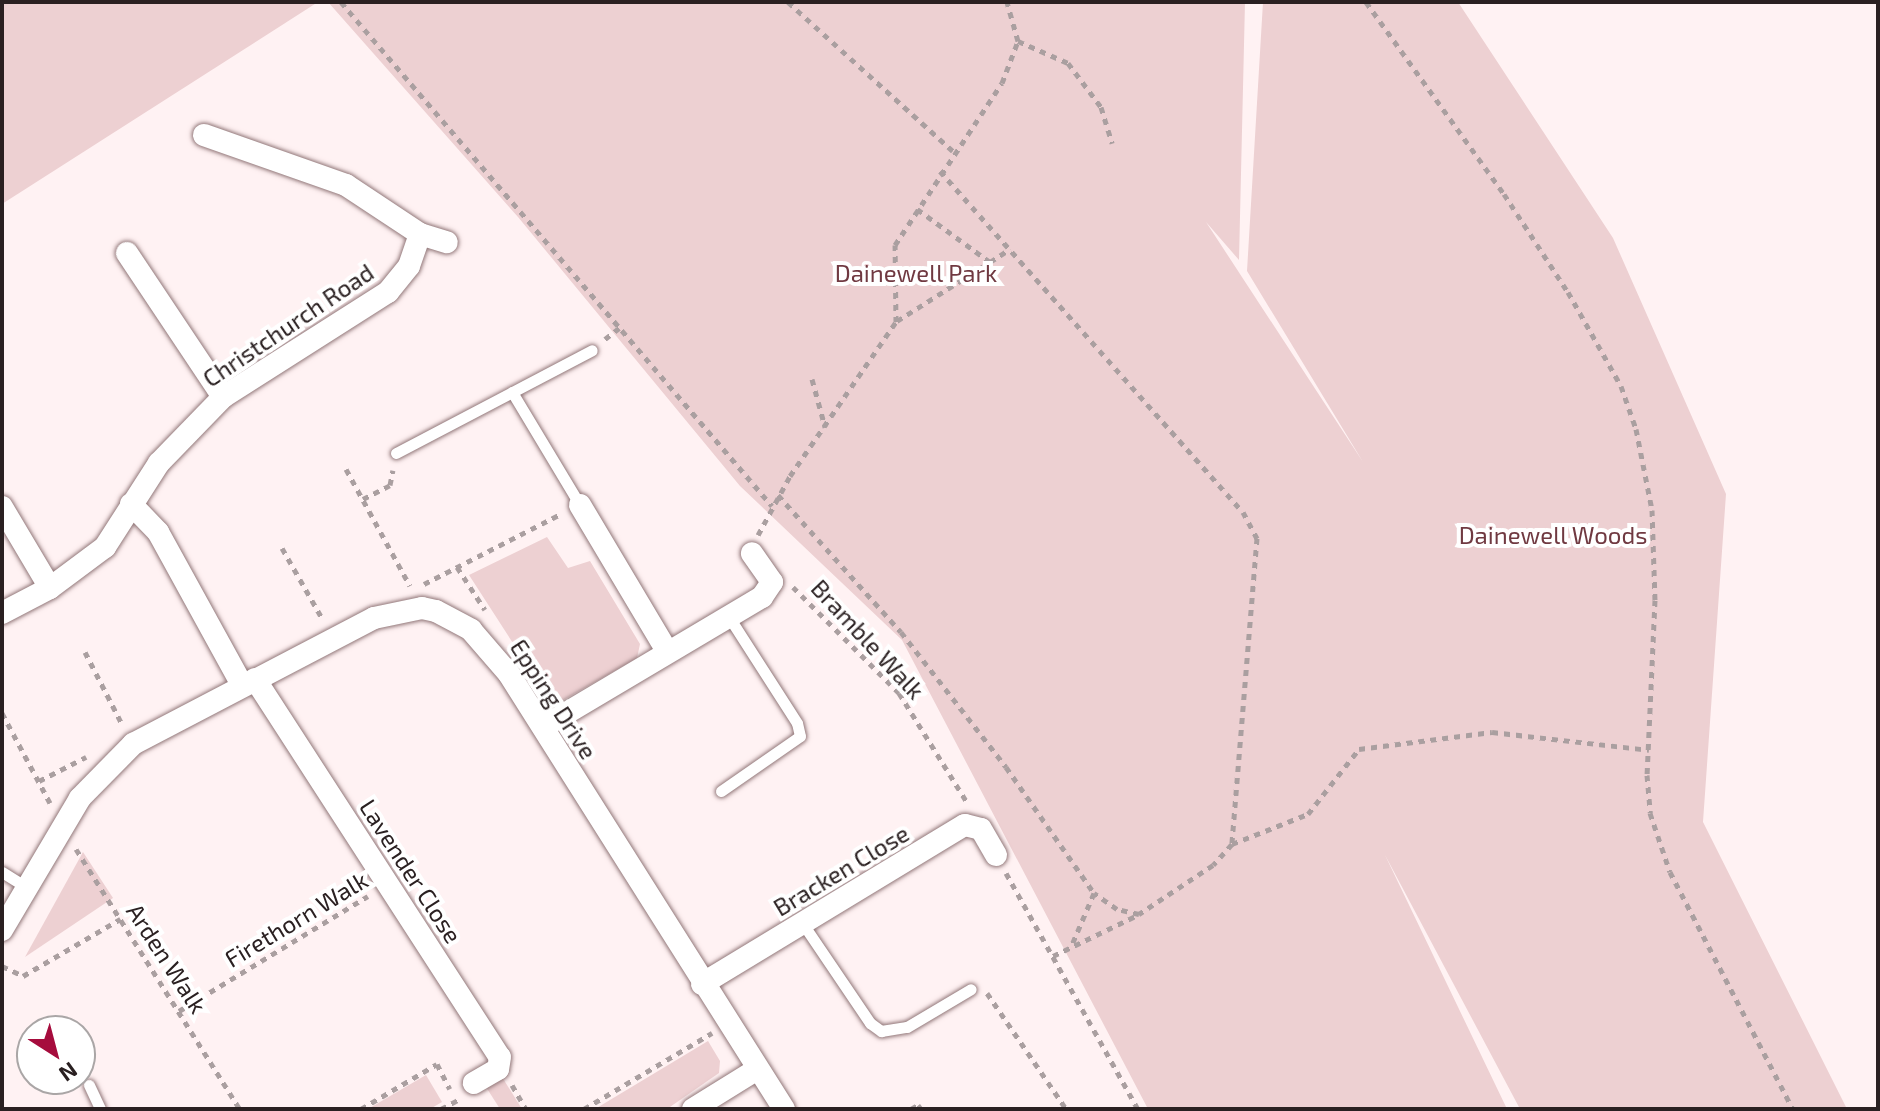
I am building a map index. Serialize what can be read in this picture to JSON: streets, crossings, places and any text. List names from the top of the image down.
{
  "streets": {
    "street": [
      "Christchurch Road",
      "Epping Drive",
      "Bracken Close",
      "Lavender Close"
    ],
    "path": ["Bramble Walk", "Firethorn Walk", "Arden Walk"]
  },
  "crossings": [
    ["Christchurch Road", "Lavender Close"],
    ["Bramble Walk", "Bracken Close"],
    ["Epping Drive", "Bracken Close"],
    ["Epping Drive", "Lavender Close"],
    ["Epping Drive", "Arden Walk"],
    ["Lavender Close", "Firethorn Walk"],
    ["Firethorn Walk", "Arden Walk"]
  ],
  "parks": ["Dainewell Park", "Dainewell Woods"],
  "north": "bottom right"
}
